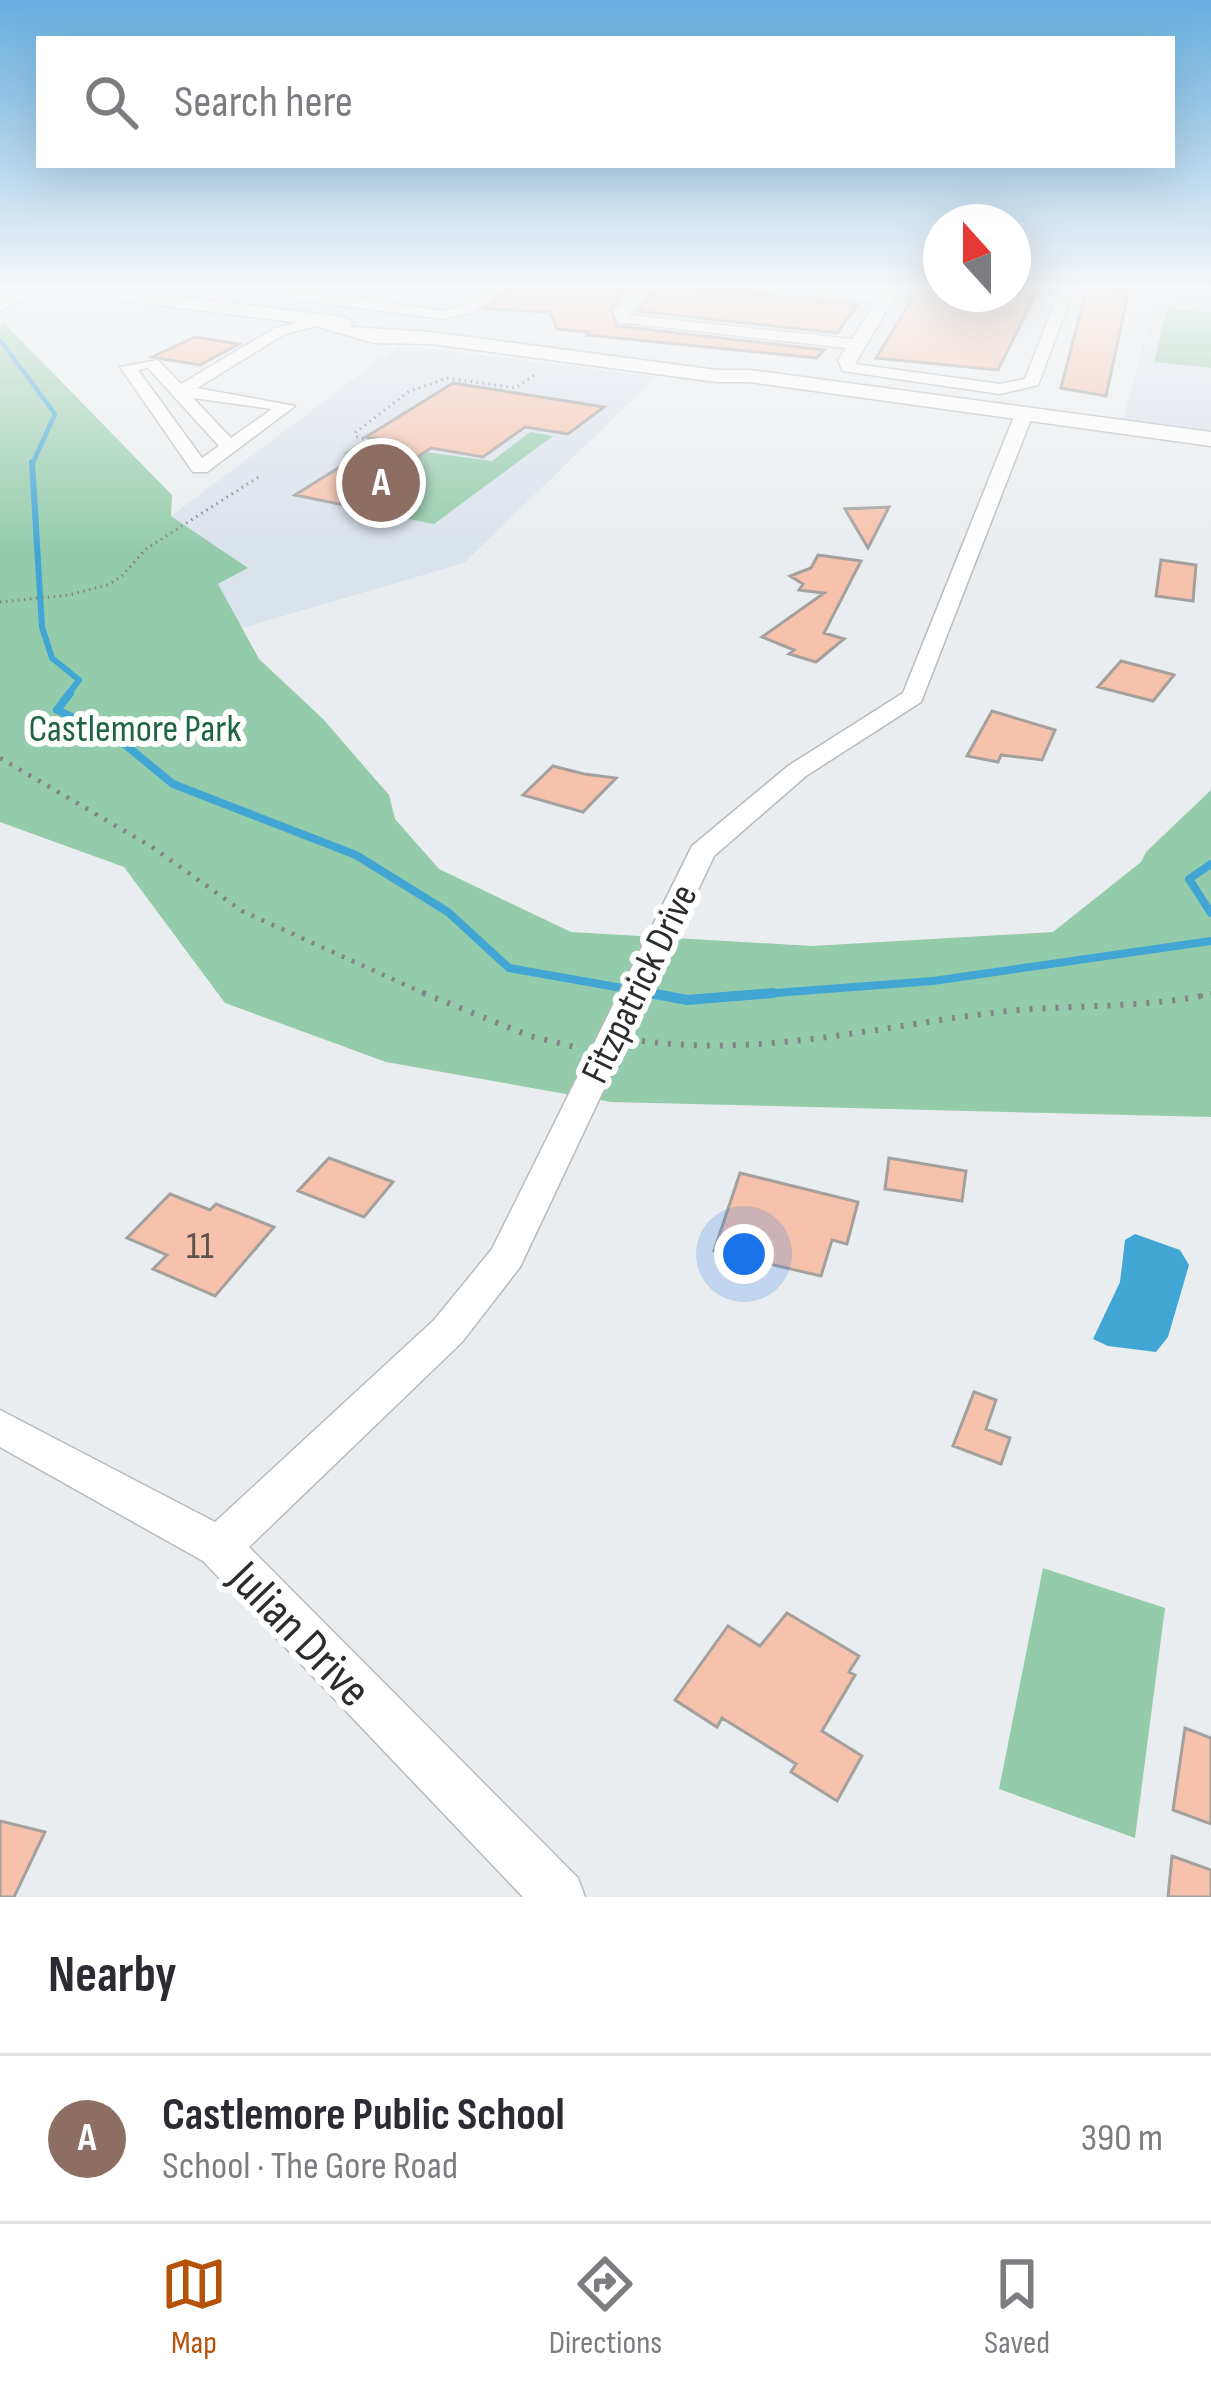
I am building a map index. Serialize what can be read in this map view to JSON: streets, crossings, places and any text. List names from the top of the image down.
{
  "streets": {
    "street": ["Fitzpatrick Drive", "Julian Drive"]
  },
  "crossings": [
    ["Fitzpatrick Drive", "Julian Drive"]
  ],
  "parks": ["Castlemore Park"],
  "house_numbers": ["11"],
  "north": "top",
  "page": {
    "search": "Search here",
    "pins": "A",
    "heading": "Nearby",
    "list": [
      {
        "mark": "A",
        "name": "Castlemore Public School",
        "note": "School · The Gore Road",
        "value": "390 m"
      }
    ],
    "nav": ["Map", "Directions", "Saved"]
  }
}
